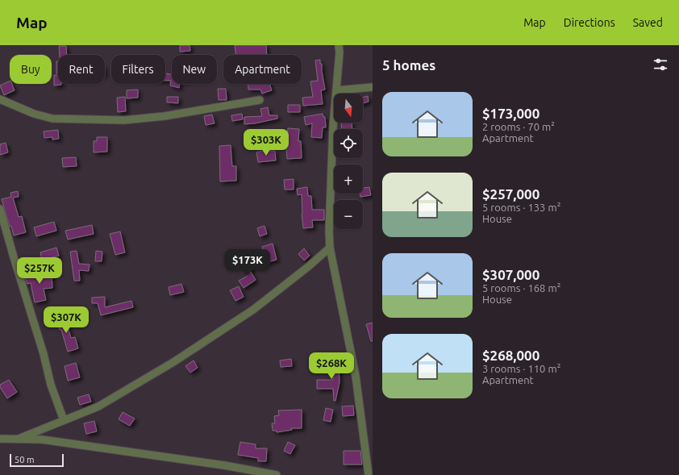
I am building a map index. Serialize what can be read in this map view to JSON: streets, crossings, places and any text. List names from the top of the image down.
{
  "scale_bar": "50 m",
  "north": "bottom",
  "page": {
    "header": "Map",
    "nav": ["Map", "Directions", "Saved"],
    "heading": "5 homes",
    "chip": [
      "Buy",
      "Rent",
      "Filters",
      "New",
      "Apartment"
    ],
    "list": [
      {
        "name": "$173,000",
        "note": "2 rooms · 70 m² · Apartment"
      },
      {
        "name": "$257,000",
        "note": "5 rooms · 133 m² · House"
      },
      {
        "name": "$307,000",
        "note": "5 rooms · 168 m² · House"
      },
      {
        "name": "$268,000",
        "note": "3 rooms · 110 m² · Apartment"
      }
    ],
    "map_buttons": ["+", "−"],
    "price": [
      "$303K",
      "$173K",
      "$257K",
      "$307K",
      "$268K"
    ],
    "scale": "50 m"
  }
}
